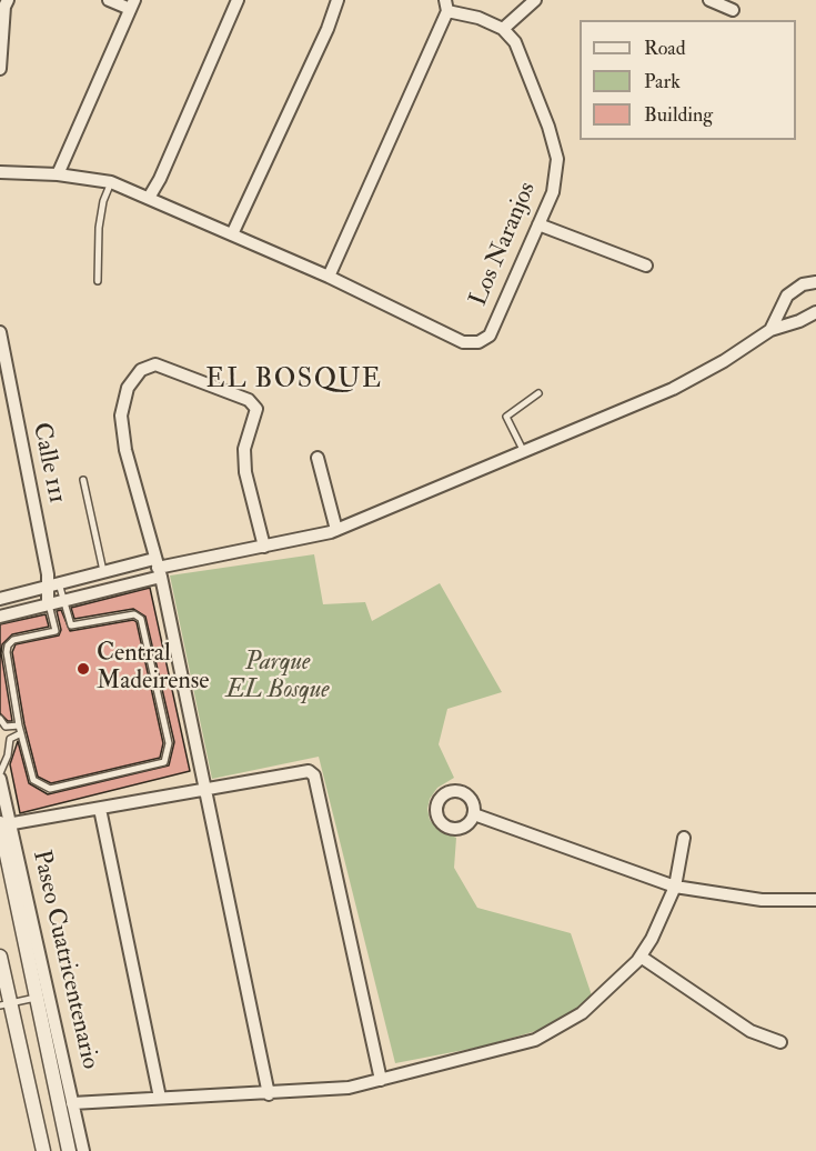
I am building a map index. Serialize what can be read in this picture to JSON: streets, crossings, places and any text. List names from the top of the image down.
{
  "streets": {
    "street": ["Los Naranjos", "Calle 111", "Paseo Cuatricentenario"]
  },
  "districts": ["EL BOSQUE"],
  "parks": ["Parque EL Bosque"],
  "places": ["Central Madeirense"],
  "legend": ["Road", "Park", "Building"]
}
